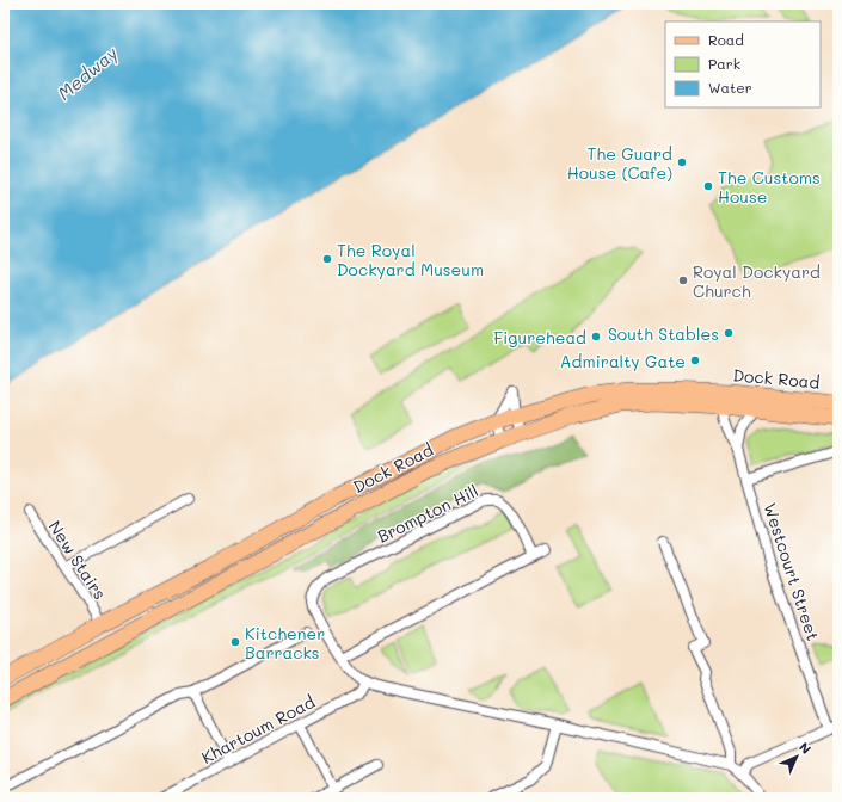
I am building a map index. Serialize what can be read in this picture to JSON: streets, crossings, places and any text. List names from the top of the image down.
{
  "streets": {
    "main road": ["Dock Road"],
    "street": [
      "Brompton Hill",
      "New Stairs",
      "Westcourt Street",
      "Khartoum Road"
    ]
  },
  "crossings": [
    ["Dock Road", "New Stairs"],
    ["Dock Road", "Westcourt Street"],
    ["Brompton Hill", "Khartoum Road"]
  ],
  "water": ["Medway"],
  "places": [
    "The Guard House (Cafe)",
    "The Customs House",
    "The Royal Dockyard Museum",
    "Royal Dockyard Church",
    "South Stables",
    "Figurehead",
    "Admiralty Gate",
    "Kitchener Barracks"
  ],
  "legend": ["Road", "Park", "Water"],
  "north": "top right"
}
